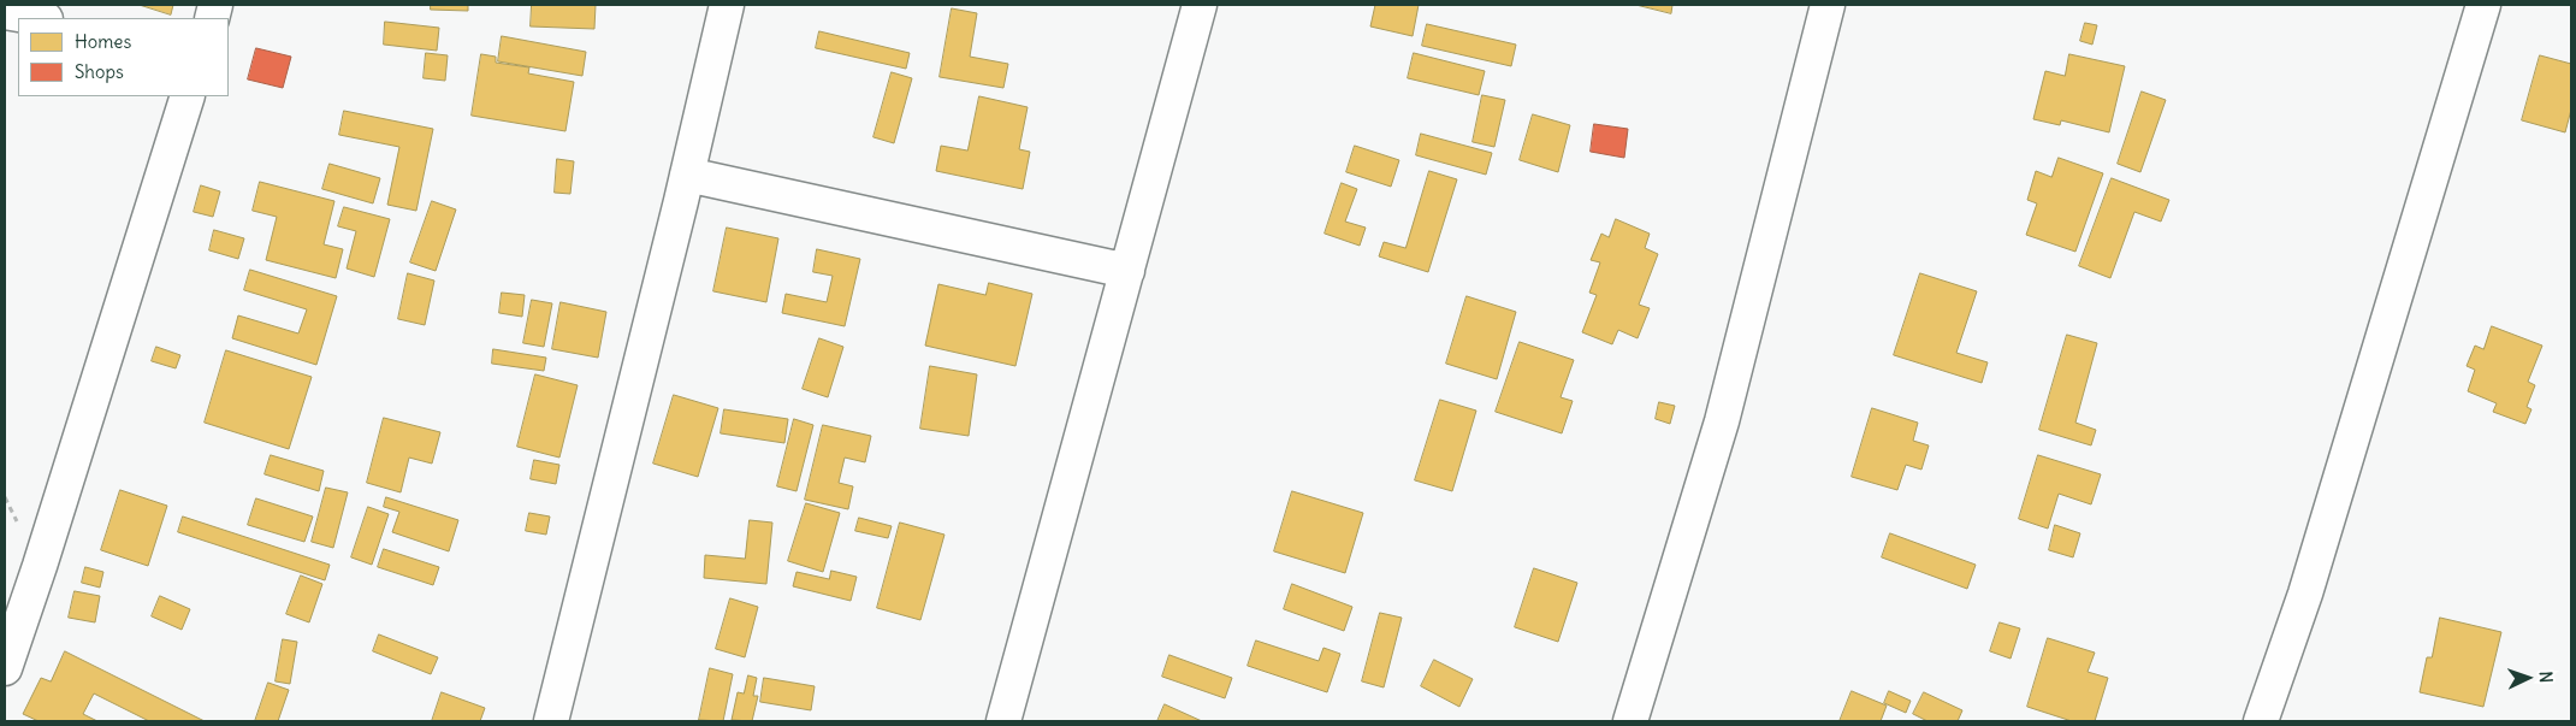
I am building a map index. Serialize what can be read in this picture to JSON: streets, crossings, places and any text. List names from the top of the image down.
{
  "legend": ["Homes", "Shops"],
  "north": "right"
}
